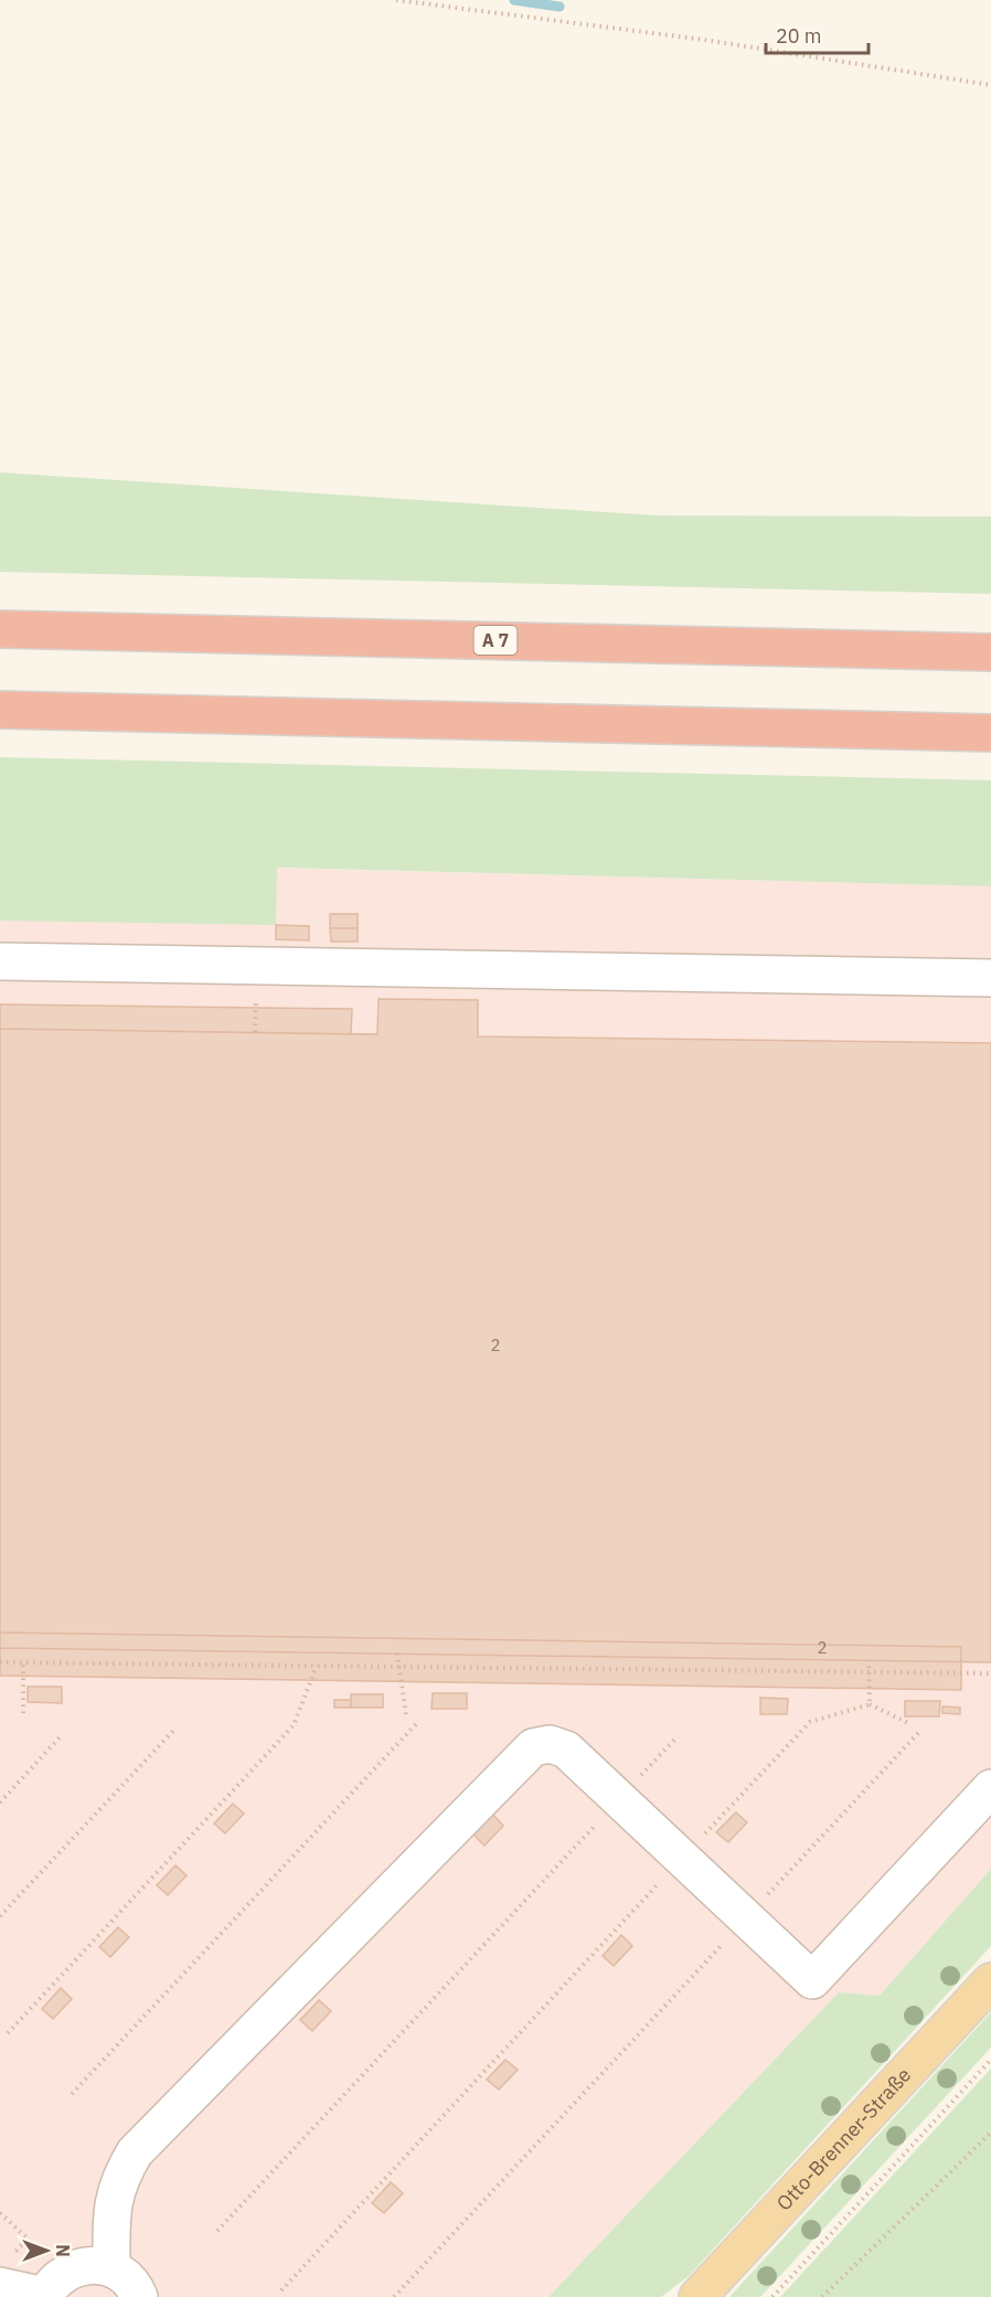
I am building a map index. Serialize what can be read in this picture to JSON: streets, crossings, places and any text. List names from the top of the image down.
{
  "streets": {
    "highway": ["A 7"],
    "main road": ["Otto-Brenner-Straße"]
  },
  "house_numbers": ["2", "2"],
  "scale_bar": "20 m",
  "north": "right"
}
